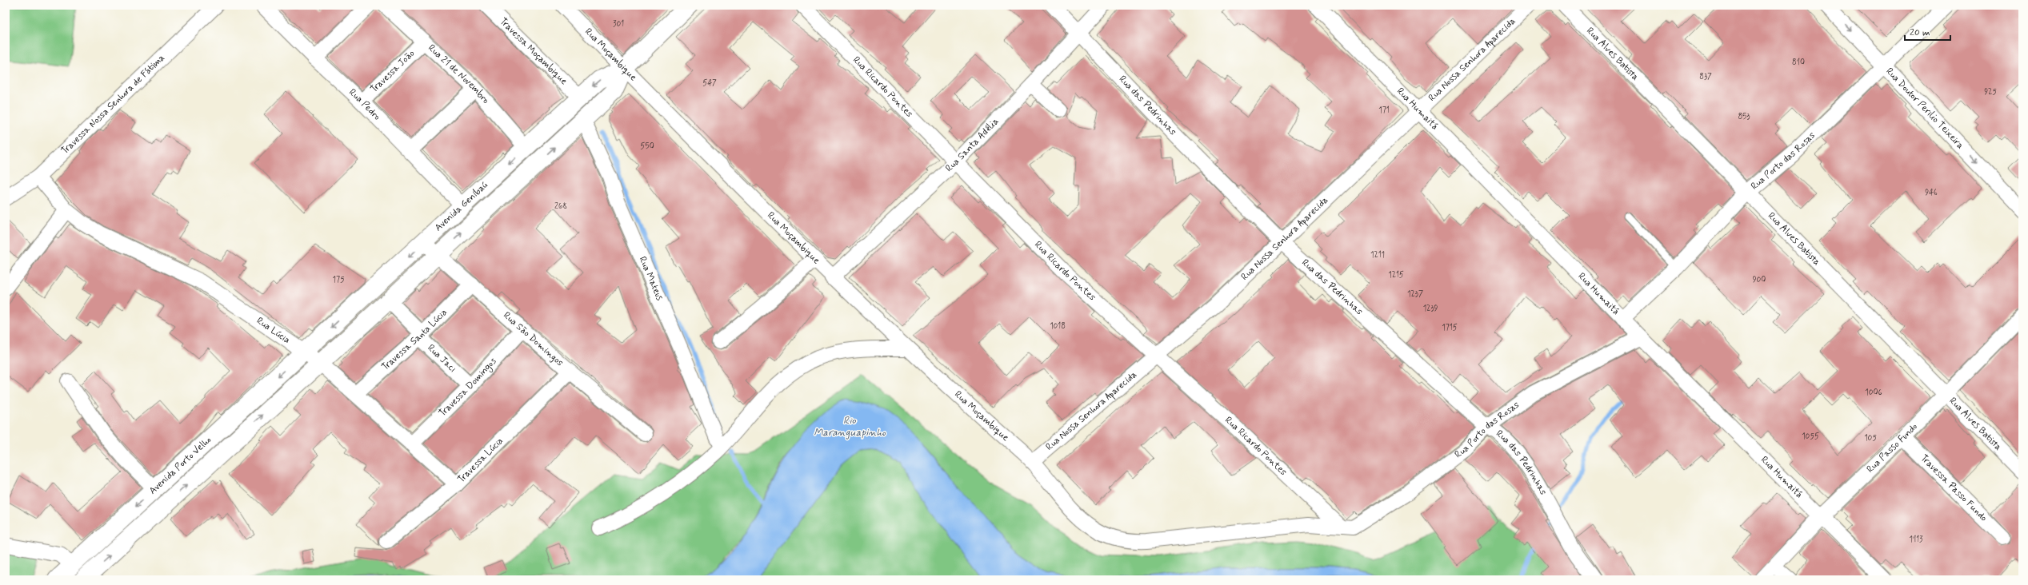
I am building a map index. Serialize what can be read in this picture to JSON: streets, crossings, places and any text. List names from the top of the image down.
{
  "streets": {
    "main road": ["Avenida Genibaú", "Avenida Porto Velho"],
    "street": [
      "Travessa Moçambique",
      "Rua Moçambique",
      "Rua Alves Batista",
      "Rua Nossa Senhora Aparecida",
      "Travessa João",
      "Rua 21 de Novembro",
      "Rua Ricardo Pontes",
      "Travessa Nossa Senhora de Fátima",
      "Rua Pedro",
      "Rua das Pedrinhas",
      "Rua Doutor Perilio Teixeira",
      "Rua Humaitá",
      "Rua Santa Adélia",
      "Rua Porto das Rosas",
      "Rua Mateus",
      "Rua Lúcia",
      "Travessa Santa Lúcia",
      "Rua São Domingos",
      "Rua Jaci",
      "Travessa Domingos",
      "Rua Passo Fundo",
      "Travessa Lúcia",
      "Travessa Passo Fundo"
    ]
  },
  "crossings": [
    ["Travessa Moçambique", "Avenida Genibaú"],
    ["Rua Moçambique", "Rua Nossa Senhora Aparecida"],
    ["Rua Moçambique", "Rua Ricardo Pontes"],
    ["Rua Moçambique", "Rua Santa Adélia"],
    ["Rua Moçambique", "Rua Porto das Rosas"],
    ["Rua Moçambique", "Avenida Genibaú"],
    ["Rua Alves Batista", "Rua Porto das Rosas"],
    ["Rua Alves Batista", "Rua Passo Fundo"],
    ["Rua Nossa Senhora Aparecida", "Rua Ricardo Pontes"],
    ["Rua Nossa Senhora Aparecida", "Rua das Pedrinhas"],
    ["Rua Nossa Senhora Aparecida", "Rua Humaitá"],
    ["Travessa João", "Rua 21 de Novembro"],
    ["Travessa João", "Rua Pedro"],
    ["Rua 21 de Novembro", "Avenida Genibaú"],
    ["Rua Ricardo Pontes", "Rua Santa Adélia"],
    ["Rua Ricardo Pontes", "Rua Porto das Rosas"],
    ["Travessa Nossa Senhora de Fátima", "Rua Lúcia"],
    ["Rua Pedro", "Avenida Genibaú"],
    ["Rua das Pedrinhas", "Rua Santa Adélia"],
    ["Rua das Pedrinhas", "Rua Porto das Rosas"],
    ["Rua Doutor Perilio Teixeira", "Rua Porto das Rosas"],
    ["Rua Humaitá", "Rua Porto das Rosas"],
    ["Rua Humaitá", "Rua Passo Fundo"],
    ["Avenida Genibaú", "Rua Mateus"],
    ["Avenida Genibaú", "Rua Lúcia"],
    ["Avenida Genibaú", "Rua São Domingos"],
    ["Avenida Genibaú", "Rua Jaci"],
    ["Avenida Genibaú", "Avenida Porto Velho"],
    ["Rua Lúcia", "Travessa Santa Lúcia"],
    ["Rua Lúcia", "Travessa Domingos"],
    ["Rua Lúcia", "Travessa Lúcia"],
    ["Rua Lúcia", "Avenida Porto Velho"],
    ["Travessa Santa Lúcia", "Rua São Domingos"],
    ["Travessa Santa Lúcia", "Rua Jaci"],
    ["Rua São Domingos", "Travessa Domingos"],
    ["Rua São Domingos", "Travessa Lúcia"],
    ["Rua Jaci", "Travessa Domingos"],
    ["Rua Passo Fundo", "Travessa Passo Fundo"]
  ],
  "one_way": ["Rua Doutor Perilio Teixeira"],
  "water": ["Rio Maranguapinho"],
  "house_numbers": [
    "301",
    "810",
    "837",
    "547",
    "925",
    "171",
    "853",
    "550",
    "946",
    "268",
    "1211",
    "1215",
    "175",
    "900",
    "1237",
    "1239",
    "1018",
    "1715",
    "1006",
    "1055",
    "105",
    "1113"
  ],
  "scale_bar": "20 m"
}
